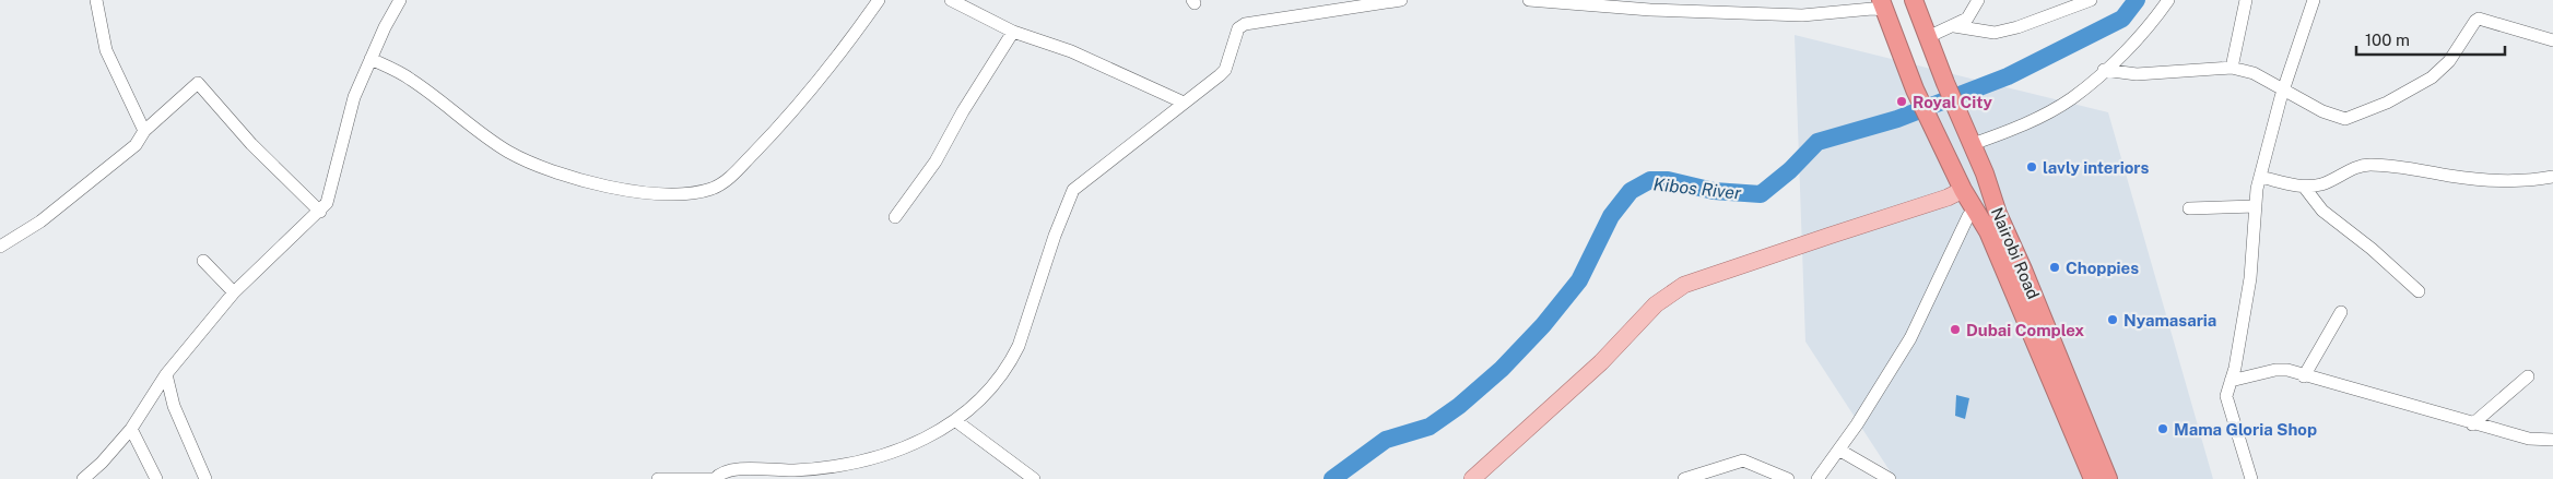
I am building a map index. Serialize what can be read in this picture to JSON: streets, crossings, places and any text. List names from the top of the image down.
{
  "streets": {
    "highway": ["Nairobi Road"]
  },
  "water": ["Kibos River"],
  "places": [
    "Royal City",
    "lavly interiors",
    "Choppies",
    "Nyamasaria",
    "Dubai Complex",
    "Mama Gloria Shop"
  ],
  "scale_bar": "100 m"
}
